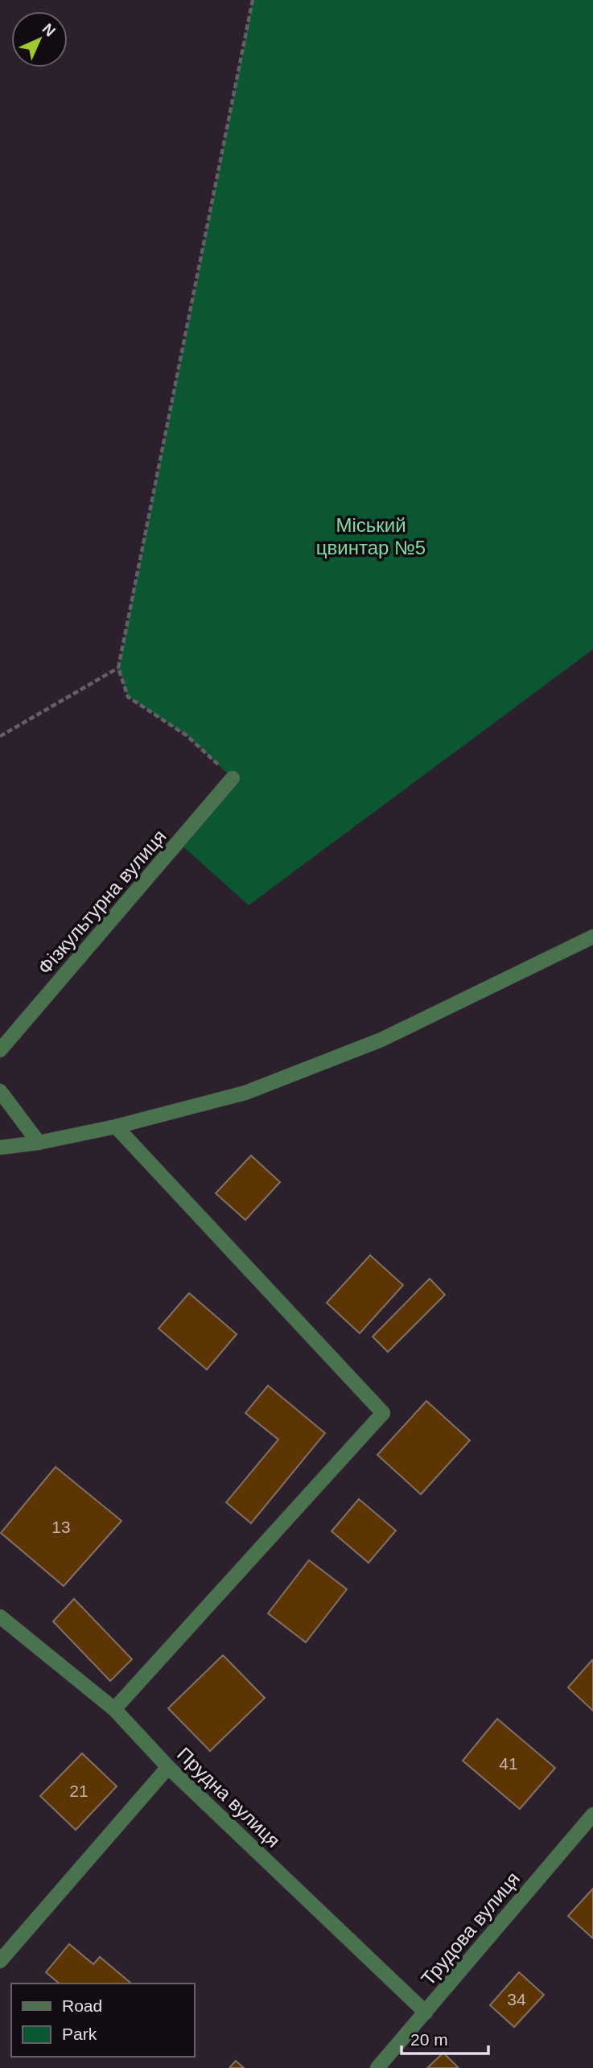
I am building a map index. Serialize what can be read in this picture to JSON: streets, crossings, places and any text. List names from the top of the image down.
{
  "streets": {
    "street": ["Фізкультурна вулиця", "Прудна вулиця", "Трудова вулиця"]
  },
  "crossings": [
    ["Прудна вулиця", "Трудова вулиця"]
  ],
  "parks": ["Міський цвинтар №5"],
  "house_numbers": [
    "13",
    "41",
    "21",
    "34"
  ],
  "legend": ["Road", "Park"],
  "scale_bar": "20 m",
  "north": "top right"
}
